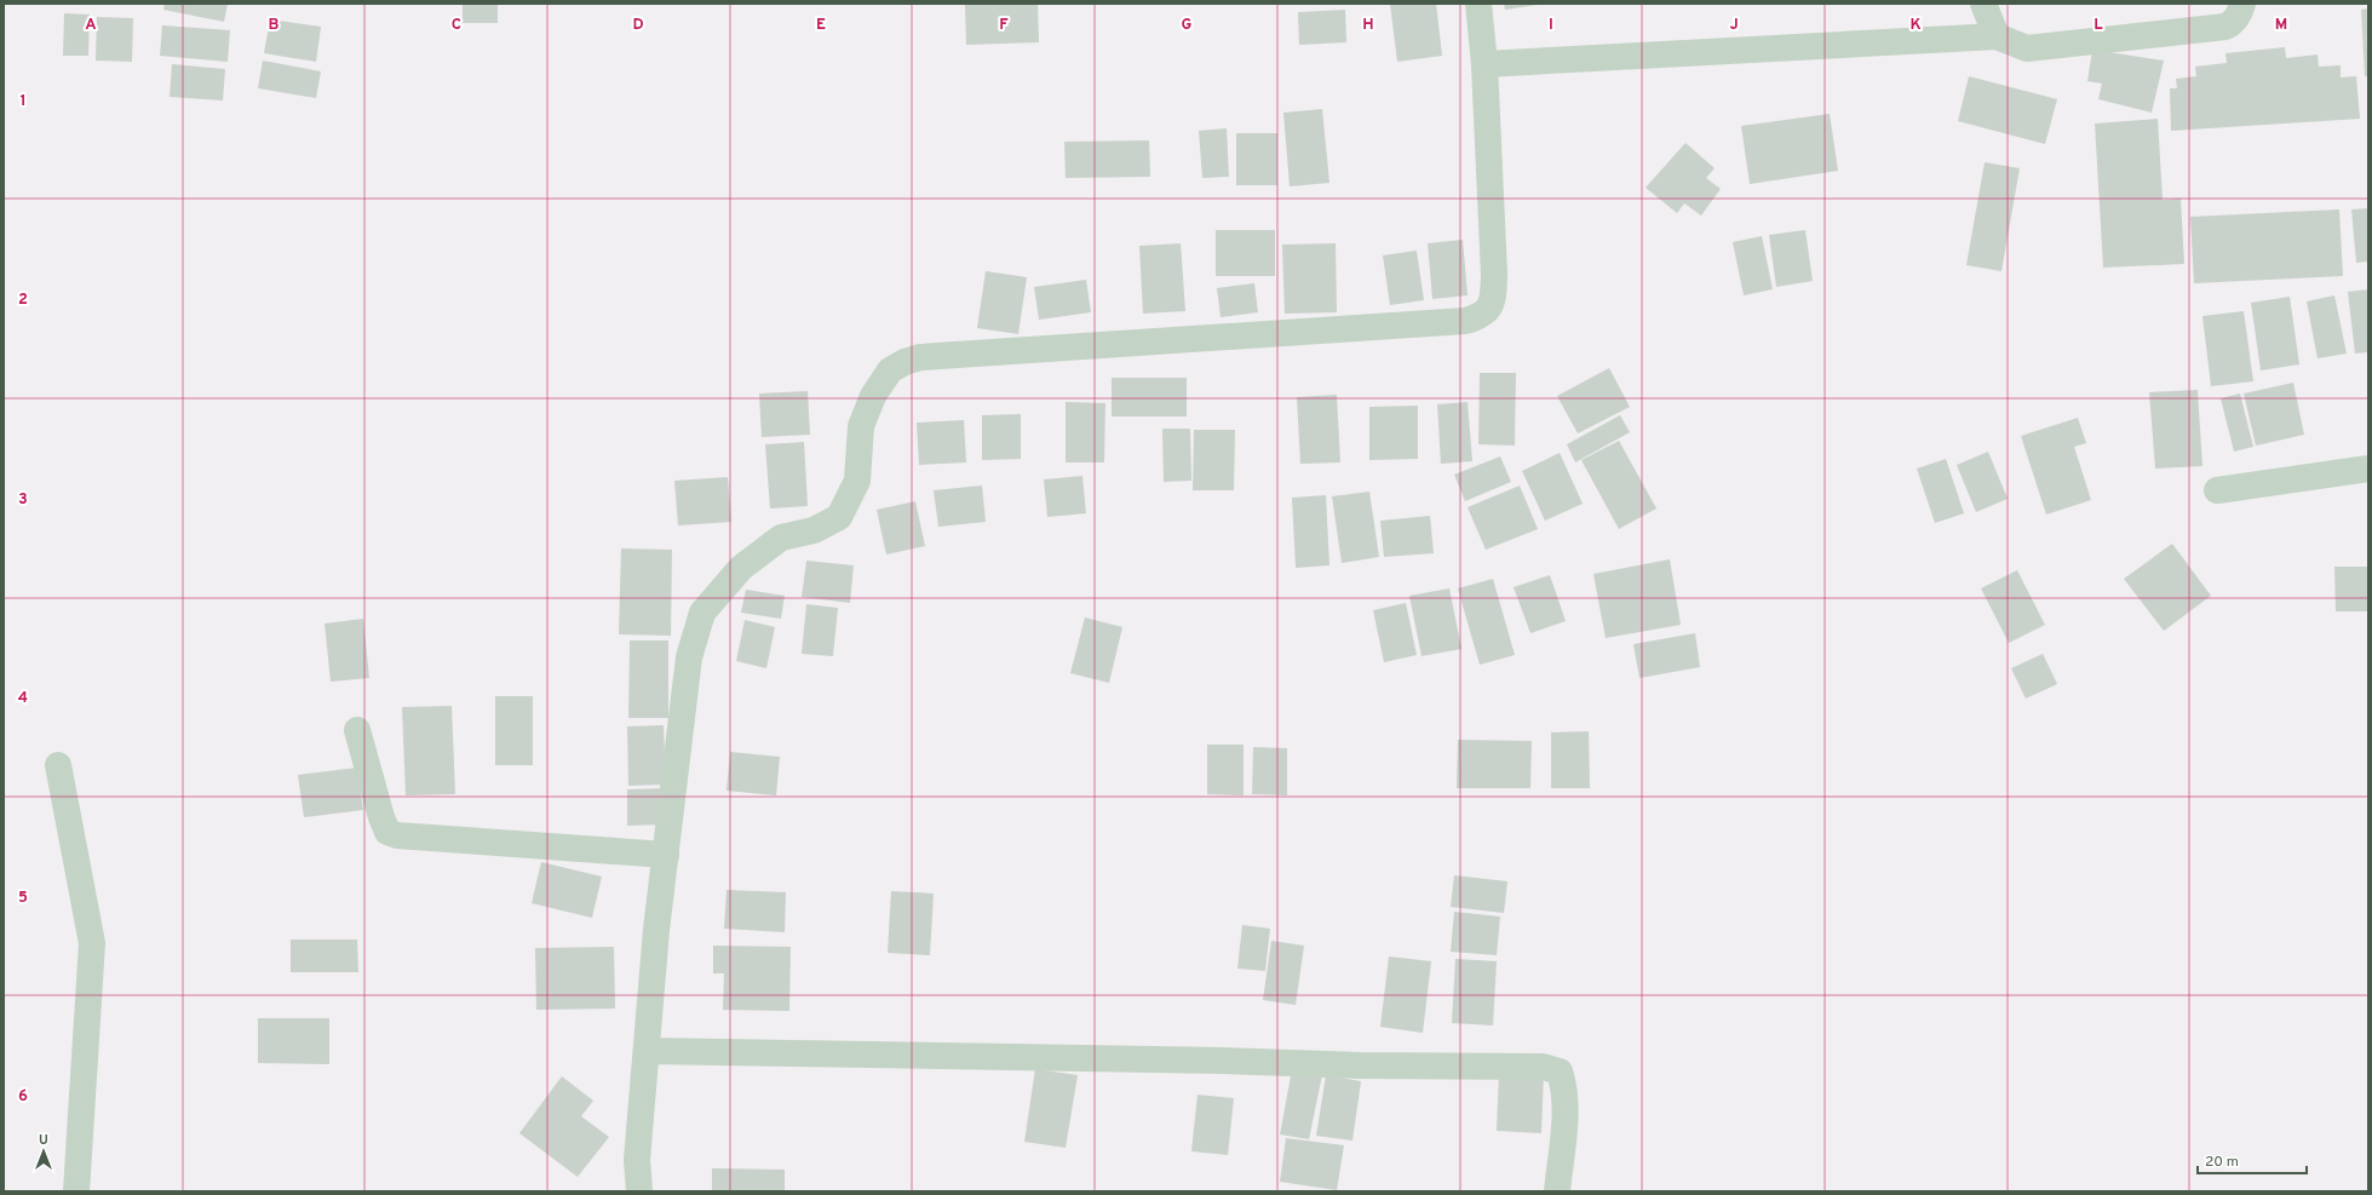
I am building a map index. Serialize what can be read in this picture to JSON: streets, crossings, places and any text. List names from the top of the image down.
{
  "scale_bar": "20 m",
  "north": "top",
  "grid": {
    "columns": [
      "A",
      "B",
      "C",
      "D",
      "E",
      "F",
      "G",
      "H",
      "I",
      "J",
      "K",
      "L",
      "M"
    ],
    "rows": [
      "1",
      "2",
      "3",
      "4",
      "5",
      "6"
    ]
  }
}
